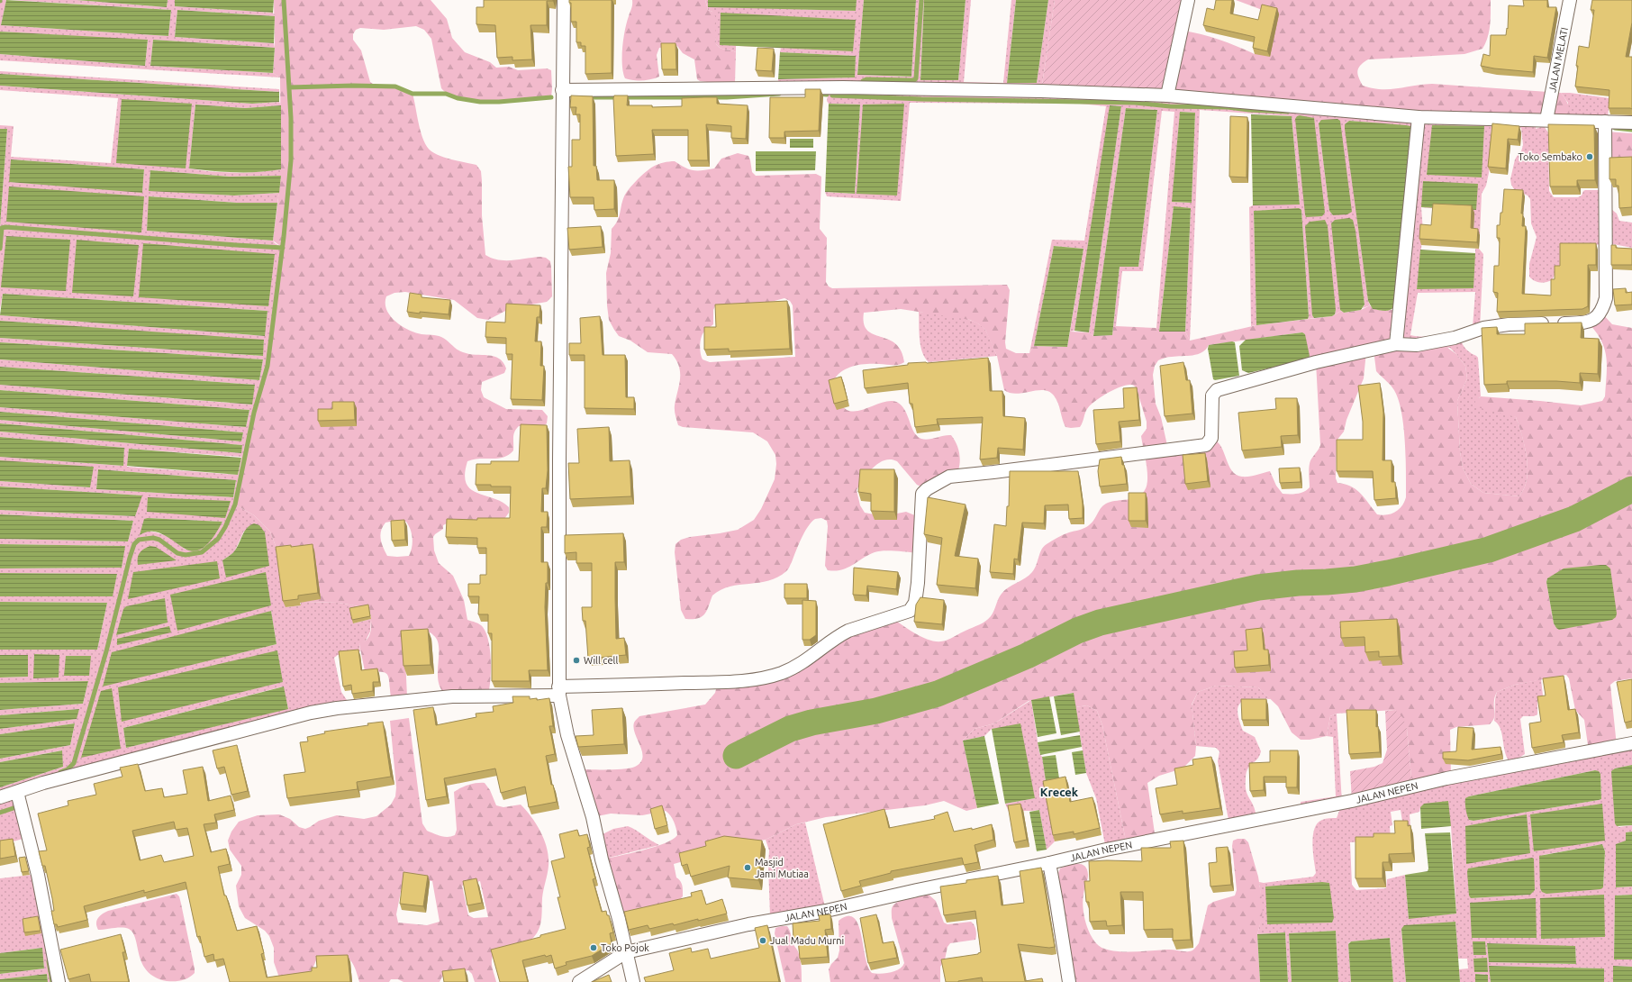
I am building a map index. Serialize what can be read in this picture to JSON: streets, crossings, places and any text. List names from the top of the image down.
{
  "streets": {
    "street": ["JALAN MELATI", "JALAN NEPEN"]
  },
  "districts": ["Krecek"],
  "places": [
    "Toko Sembako",
    "Will cell",
    "Masjid Jami Mutiaa",
    "Jual Madu Murni",
    "Toko Pojok"
  ]
}
